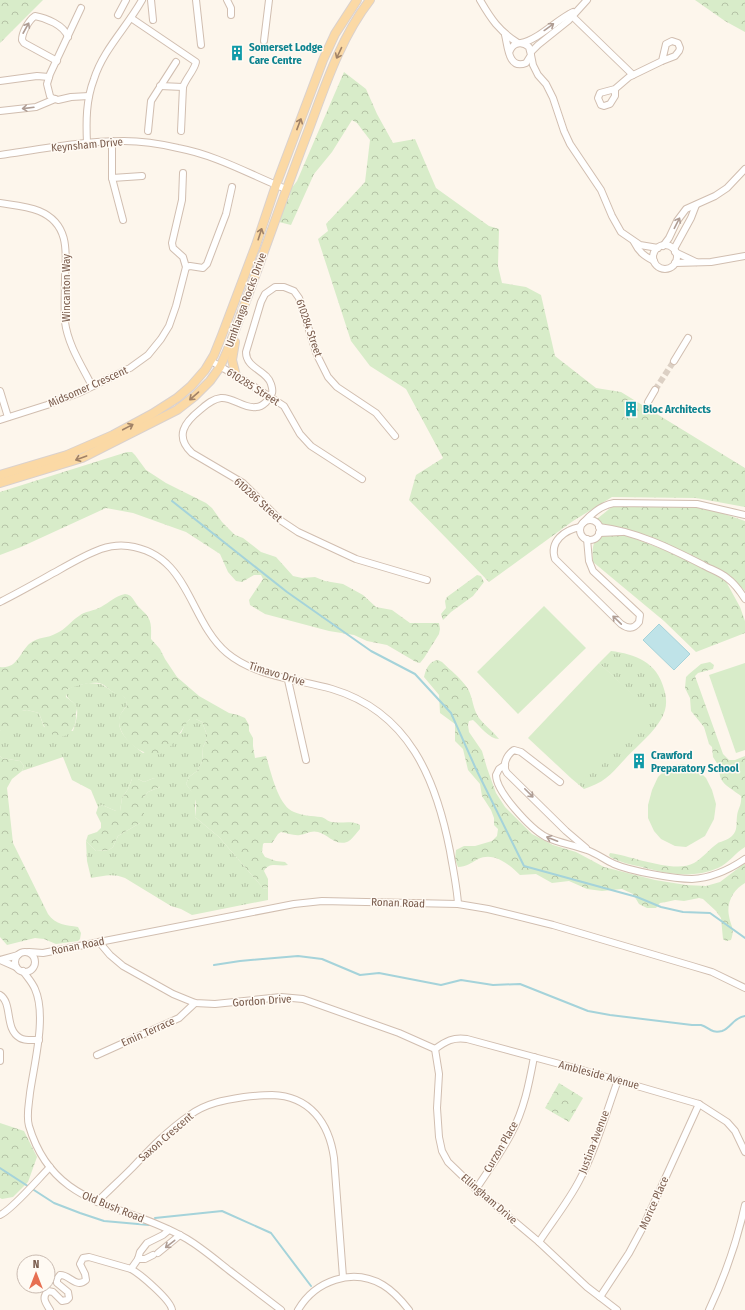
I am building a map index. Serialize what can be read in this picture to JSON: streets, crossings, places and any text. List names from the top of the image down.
{
  "streets": {
    "main road": ["Umhlanga Rocks Drive"],
    "street": [
      "Keynsham Drive",
      "Wincanton Way",
      "610284 Street",
      "Midsomer Crescent",
      "610285 Street",
      "610286 Street",
      "Timavo Drive",
      "Ronan Road",
      "Gordon Drive",
      "Emin Terrace",
      "Ambleside Avenue",
      "Saxon Crescent",
      "Justina Avenue",
      "Curzon Place",
      "Ellingham Drive",
      "Morice Place",
      "Old Bush Road"
    ]
  },
  "crossings": [
    ["Keynsham Drive", "Umhlanga Rocks Drive"],
    ["Wincanton Way", "Midsomer Crescent"],
    ["Umhlanga Rocks Drive", "610285 Street"],
    ["610284 Street", "610285 Street"],
    ["610284 Street", "610286 Street"],
    ["610285 Street", "610286 Street"],
    ["Timavo Drive", "Ronan Road"],
    ["Ronan Road", "Gordon Drive"],
    ["Ronan Road", "Old Bush Road"],
    ["Gordon Drive", "Emin Terrace"],
    ["Gordon Drive", "Ambleside Avenue"],
    ["Gordon Drive", "Ellingham Drive"],
    ["Ambleside Avenue", "Justina Avenue"],
    ["Ambleside Avenue", "Curzon Place"],
    ["Ambleside Avenue", "Ellingham Drive"],
    ["Ambleside Avenue", "Morice Place"],
    ["Saxon Crescent", "Old Bush Road"],
    ["Justina Avenue", "Ellingham Drive"],
    ["Curzon Place", "Ellingham Drive"],
    ["Ellingham Drive", "Morice Place"]
  ],
  "places": {
    "building": ["Somerset Lodge Care Centre", "Bloc Architects", "Crawford Preparatory School"]
  },
  "north": "top"
}
